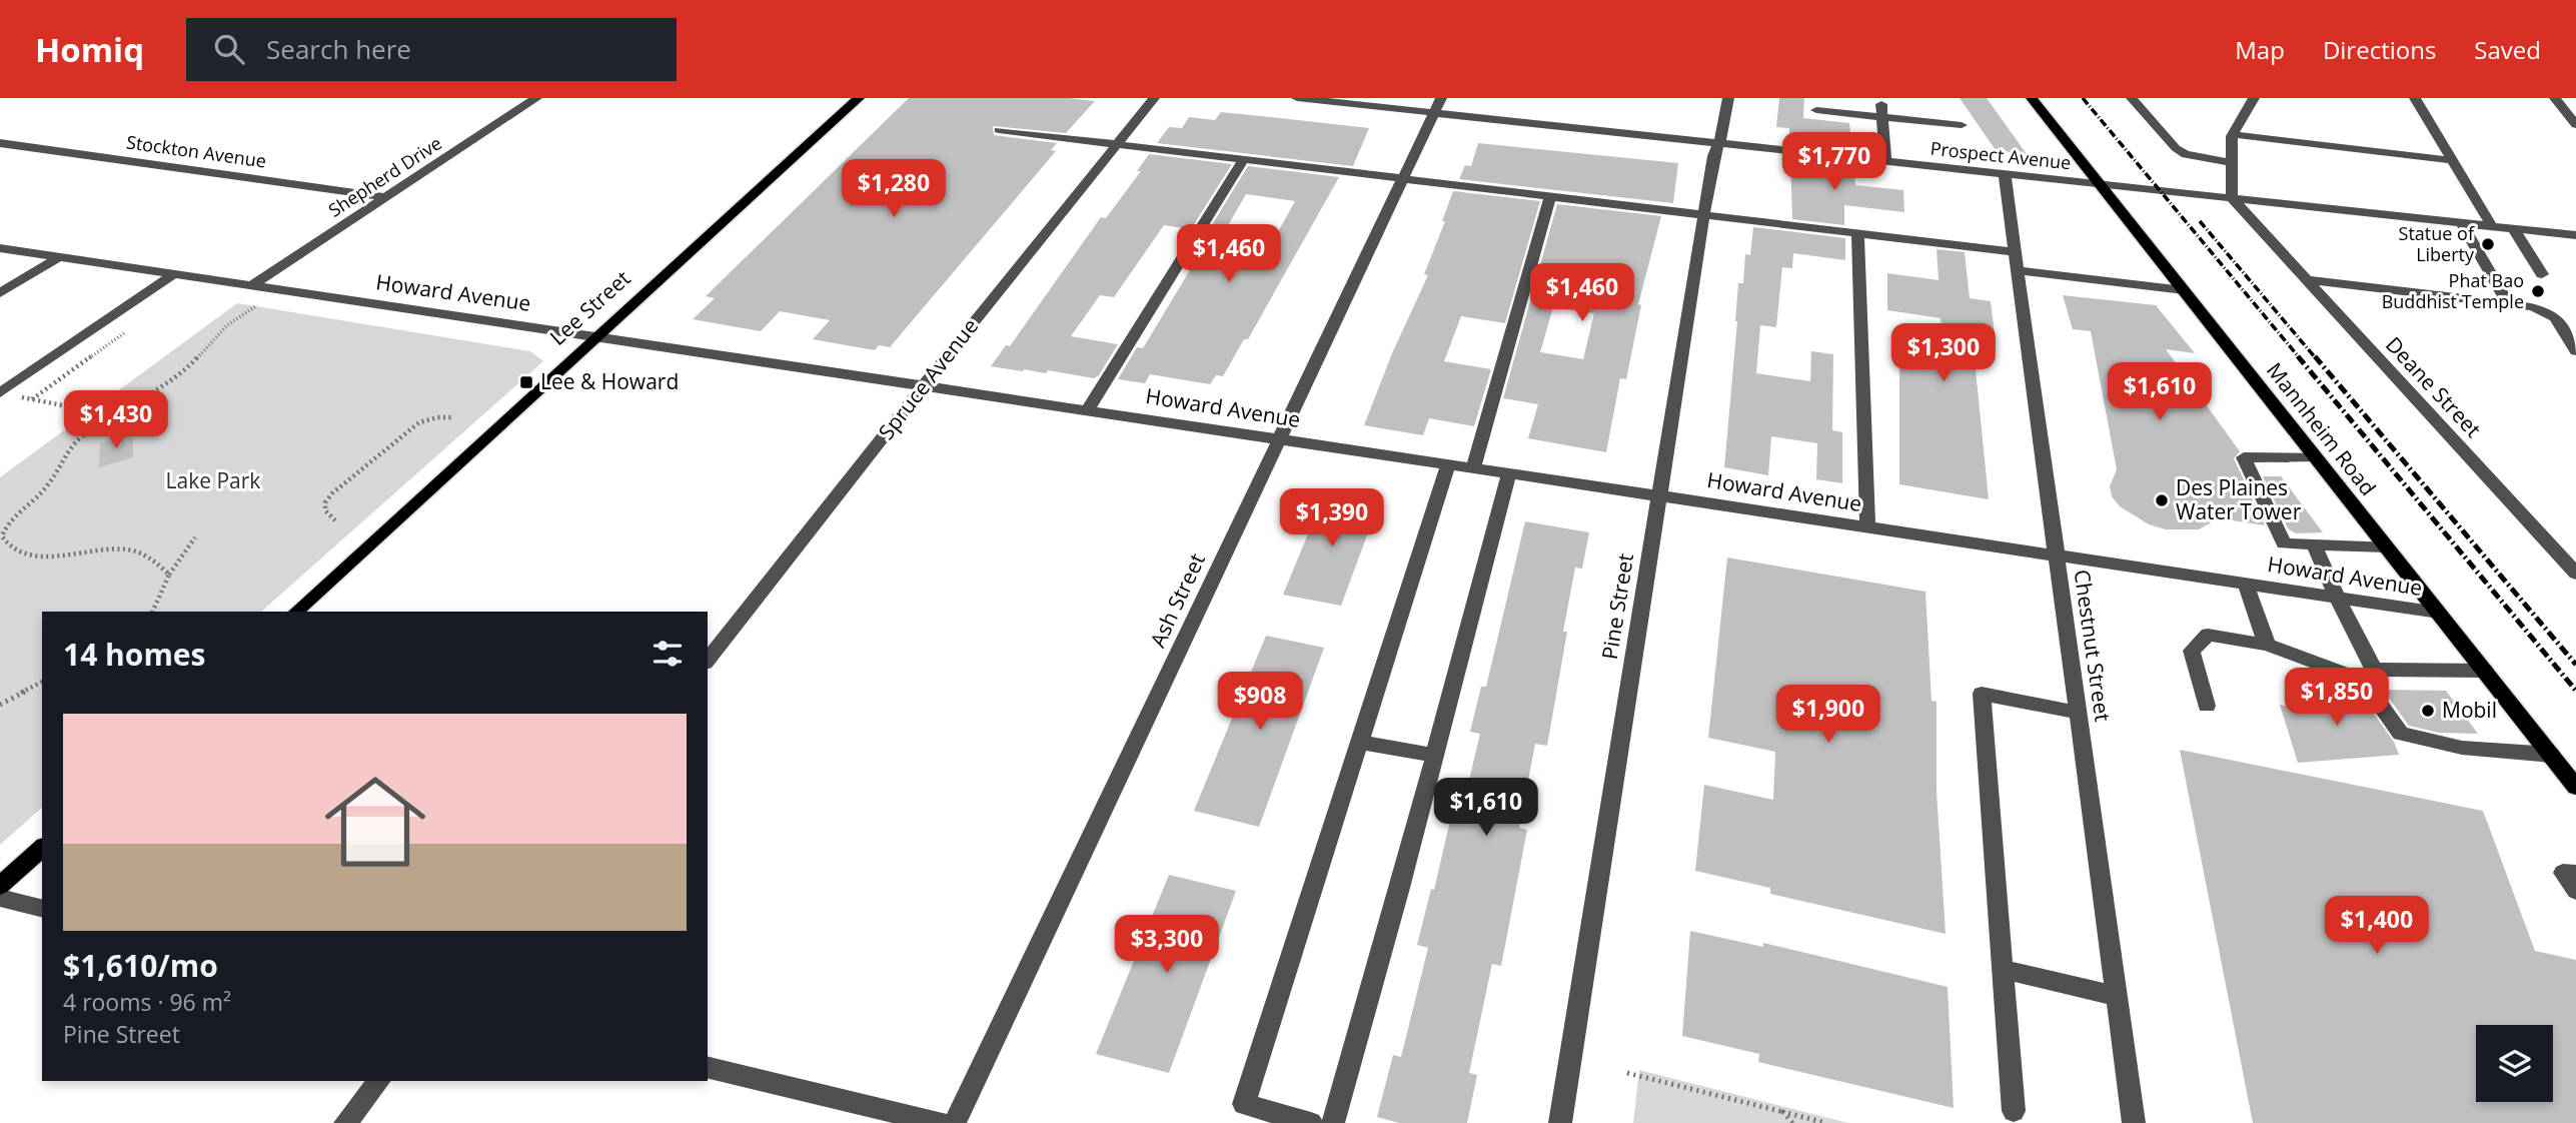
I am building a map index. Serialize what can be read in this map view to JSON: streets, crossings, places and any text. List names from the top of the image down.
{
  "streets": {
    "main road": ["Lee Street", "Mannheim Road"],
    "street": [
      "Stockton Avenue",
      "Prospect Avenue",
      "Shepherd Drive",
      "Howard Avenue",
      "Spruce Avenue",
      "Deane Street",
      "Ash Street",
      "Pine Street",
      "Chestnut Street"
    ]
  },
  "crossings": [
    ["Stockton Avenue", "Shepherd Drive"],
    ["Prospect Avenue", "Deane Street"],
    ["Prospect Avenue", "Mannheim Road"],
    ["Prospect Avenue", "Ash Street"],
    ["Prospect Avenue", "Pine Street"],
    ["Prospect Avenue", "Chestnut Street"],
    ["Shepherd Drive", "Howard Avenue"],
    ["Howard Avenue", "Lee Street"],
    ["Howard Avenue", "Spruce Avenue"],
    ["Howard Avenue", "Mannheim Road"],
    ["Howard Avenue", "Ash Street"],
    ["Howard Avenue", "Pine Street"],
    ["Howard Avenue", "Chestnut Street"]
  ],
  "parks": ["Lake Park"],
  "places": {
    "other": [
      "Statue of Liberty",
      "Phat Bao Buddhist Temple",
      "Des Plaines Water Tower",
      "Mobil"
    ],
    "transit": ["Lee & Howard"]
  },
  "page": {
    "header": "Homiq",
    "search": "Search here",
    "nav": ["Map", "Directions", "Saved"],
    "price": [
      "$1,770",
      "$1,280",
      "$1,460",
      "$1,460",
      "$1,300",
      "$1,610",
      "$1,430",
      "$1,390",
      "$1,850",
      "$908",
      "$1,900",
      "$1,610",
      "$1,400",
      "$3,300"
    ],
    "heading": "14 homes",
    "list": [
      {
        "name": "$1,610/mo",
        "note": "4 rooms · 96 m² · Pine Street"
      }
    ]
  }
}
